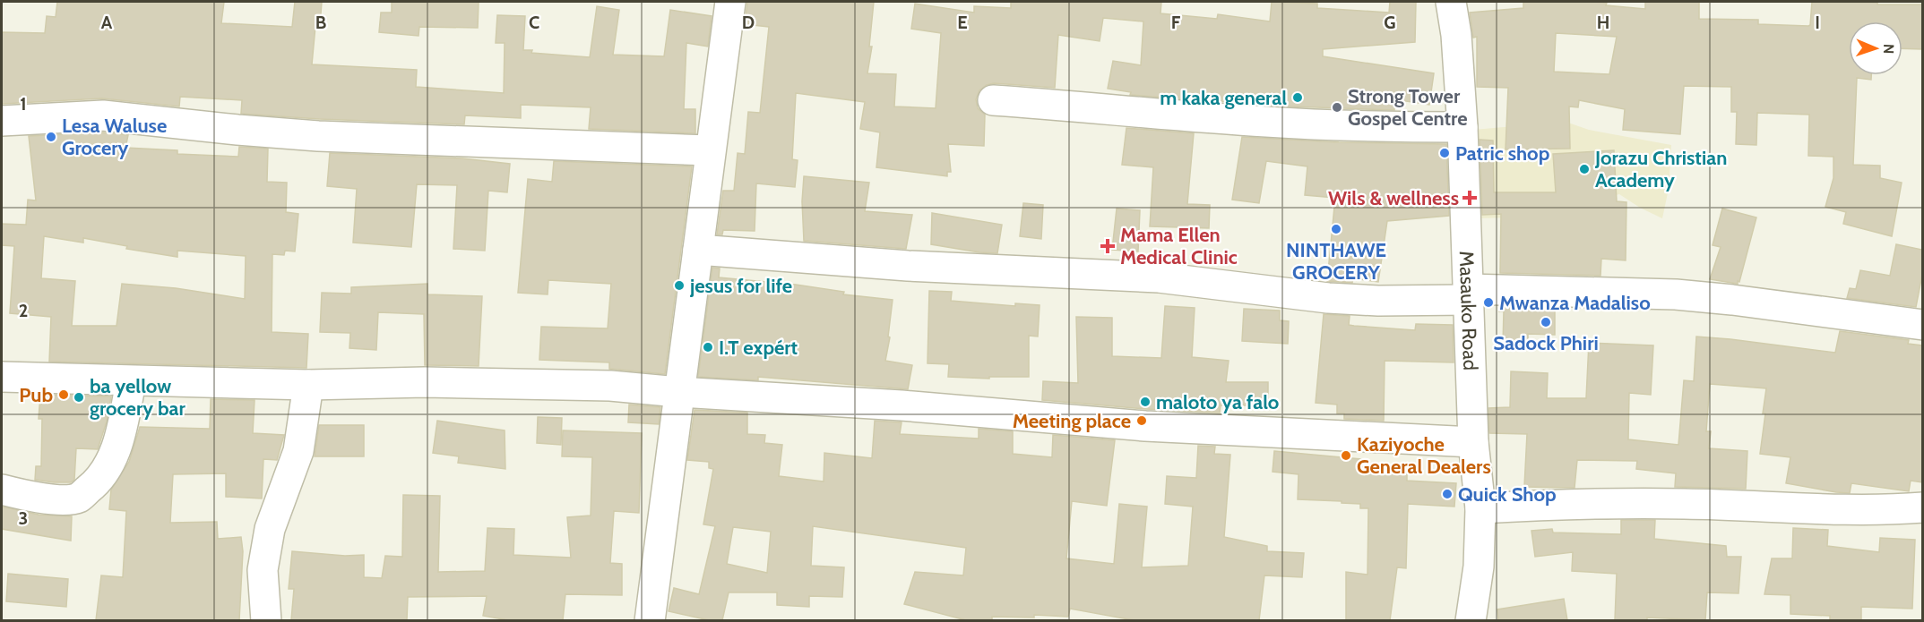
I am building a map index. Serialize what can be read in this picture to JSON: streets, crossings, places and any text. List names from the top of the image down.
{
  "streets": {
    "street": ["Masauko Road"]
  },
  "places": {
    "other": [
      "m kaka general",
      "Strong Tower Gospel Centre",
      "Lesa Waluse Grocery",
      "Patric shop",
      "Jorazu Christian Academy",
      "NINTHAWE GROCERY",
      "jesus for life",
      "Mwanza Madaliso",
      "Sadock Phiri",
      "I.T expért",
      "Pub",
      "ba yellow grocery bar",
      "maloto ya falo",
      "Meeting place",
      "Kaziyoche General Dealers",
      "Quick Shop"
    ],
    "health": ["Wils & wellness", "Mama Ellen Medical Clinic"]
  },
  "north": "right",
  "grid": {
    "columns": [
      "A",
      "B",
      "C",
      "D",
      "E",
      "F",
      "G",
      "H",
      "I"
    ],
    "rows": ["1", "2", "3"]
  }
}
